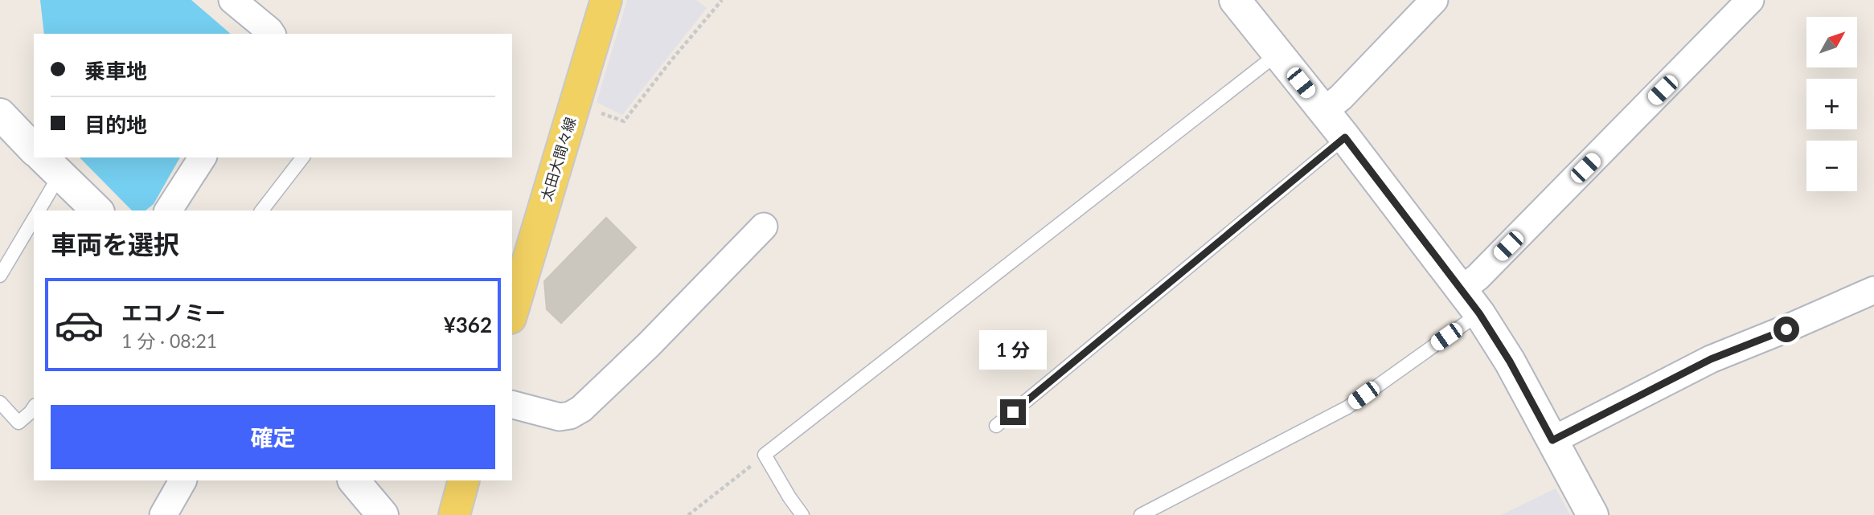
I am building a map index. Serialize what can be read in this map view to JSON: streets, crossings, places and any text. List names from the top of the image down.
{
  "streets": {
    "main road": ["太田大間々線"]
  },
  "north": "top right",
  "page": {
    "map_buttons": ["+", "−"],
    "banner": ["乗車地", "目的地"],
    "heading": "車両を選択",
    "list": [
      {
        "name": "エコノミー",
        "note": "1 分 · 08:21",
        "value": "¥362"
      }
    ],
    "bubble": "1 分",
    "buttons": "確定"
  }
}
